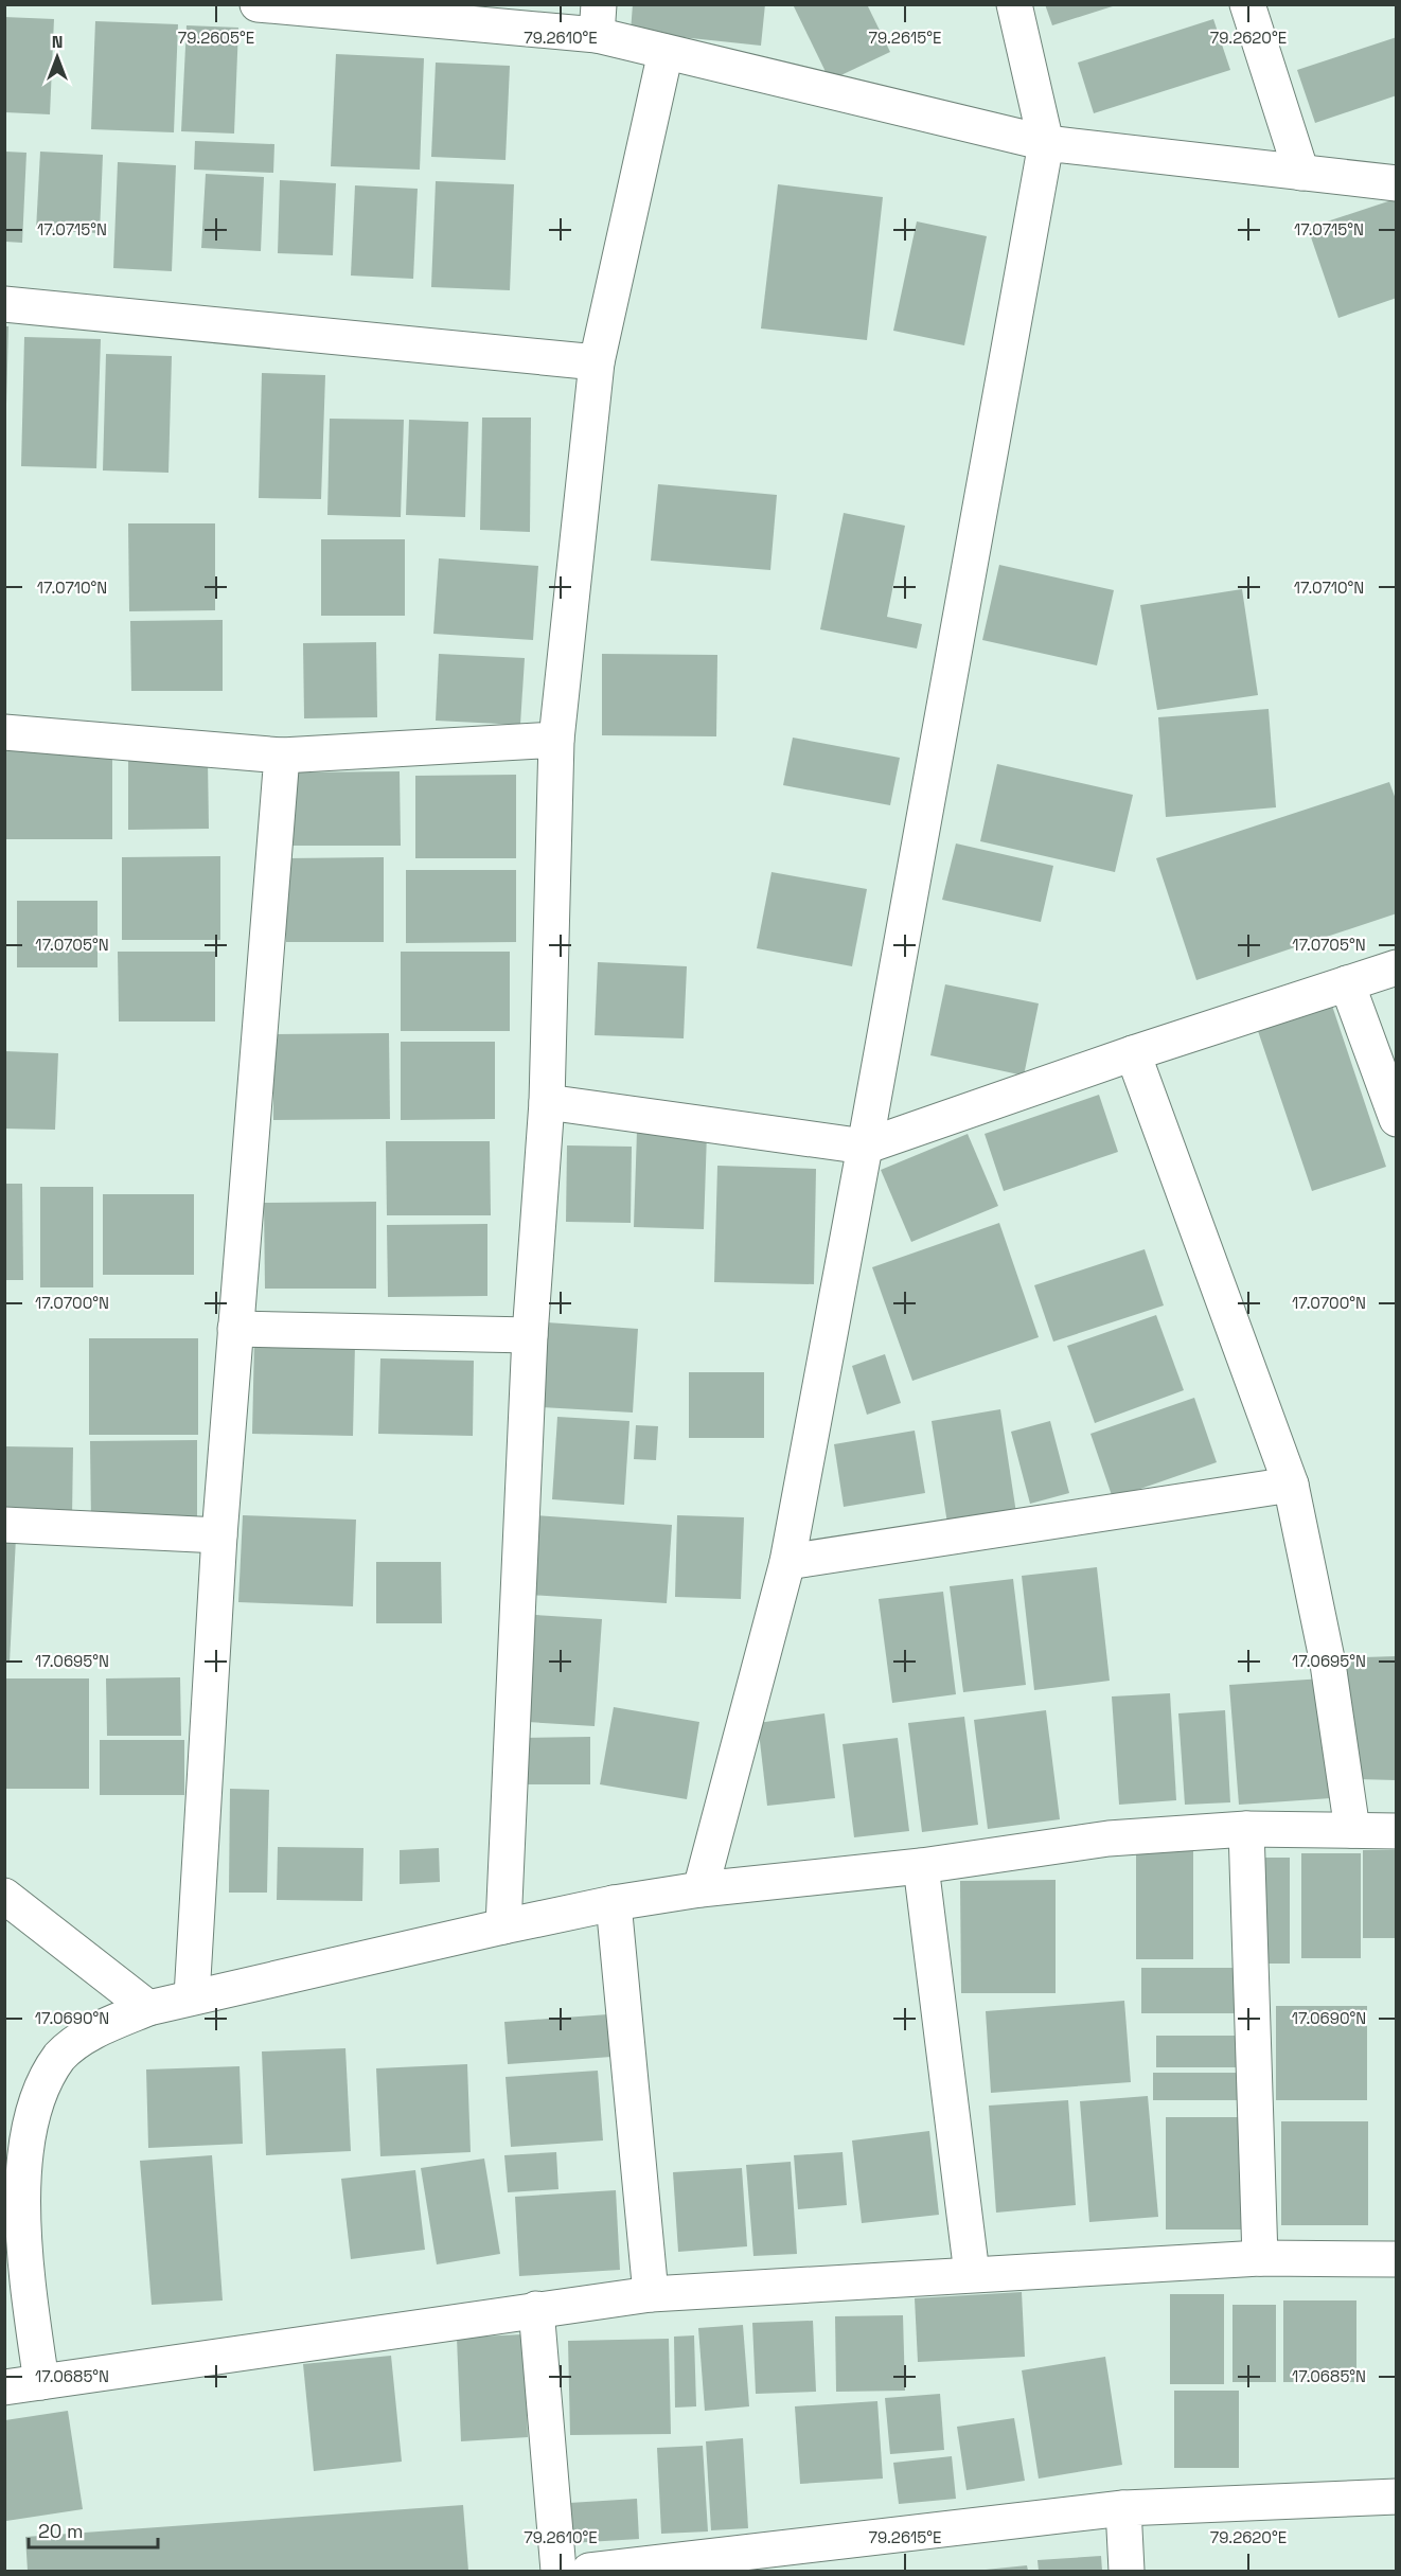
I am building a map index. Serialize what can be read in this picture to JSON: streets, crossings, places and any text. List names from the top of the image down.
{
  "scale_bar": "20 m",
  "north": "top",
  "coordinates": [
    "79.2605°E",
    "79.2610°E",
    "79.2615°E",
    "79.2620°E",
    "17.0715°N",
    "17.0710°N",
    "17.0705°N",
    "17.0700°N",
    "17.0695°N",
    "17.0690°N",
    "17.0685°N"
  ]
}
